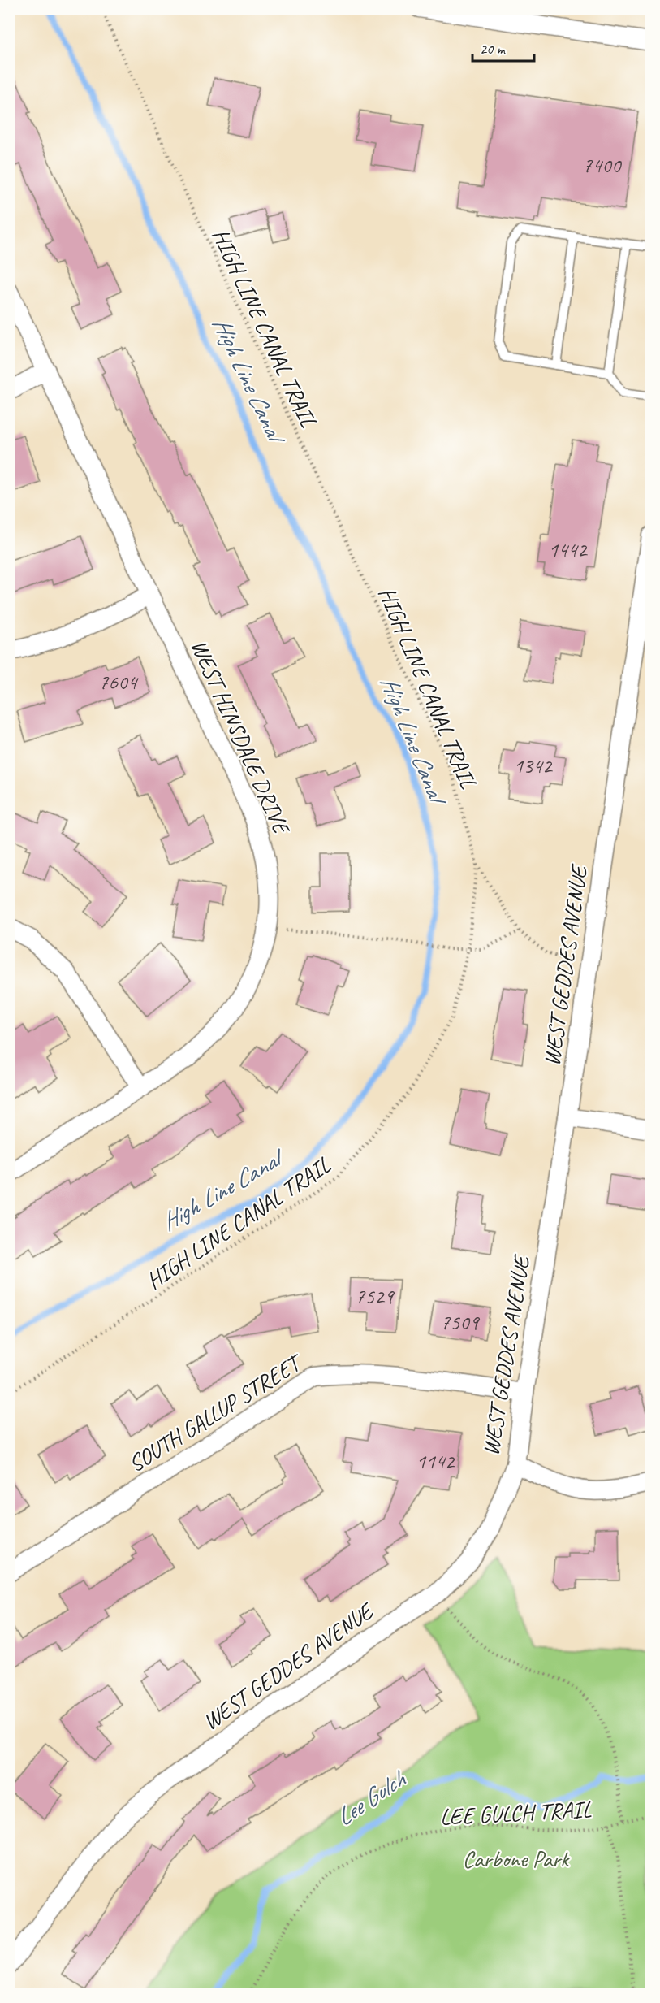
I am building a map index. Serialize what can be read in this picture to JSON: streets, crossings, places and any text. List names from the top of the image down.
{
  "streets": {
    "street": ["WEST HINSDALE DRIVE", "WEST GEDDES AVENUE", "SOUTH GALLUP STREET"],
    "path": ["HIGH LINE CANAL TRAIL", "LEE GULCH TRAIL"]
  },
  "crossings": [
    ["WEST GEDDES AVENUE", "SOUTH GALLUP STREET"]
  ],
  "water": ["High Line Canal", "Lee Gulch"],
  "parks": ["Carbone Park"],
  "house_numbers": [
    "7400",
    "1442",
    "7604",
    "1342",
    "7529",
    "7509",
    "1142"
  ],
  "scale_bar": "20 m"
}
